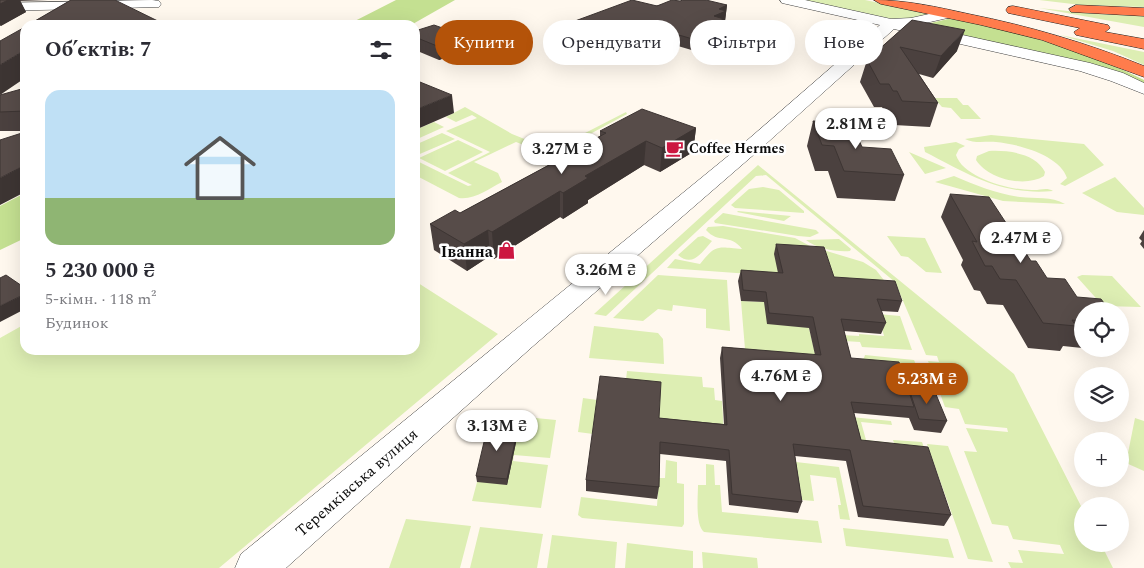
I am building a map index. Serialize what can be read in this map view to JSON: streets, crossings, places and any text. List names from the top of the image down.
{
  "streets": {
    "street": ["Теремківська вулиця"]
  },
  "places": {
    "cafe": ["Coffee Hermes"],
    "shop": ["Іванна"]
  },
  "page": {
    "chip": [
      "Купити",
      "Орендувати",
      "Фільтри",
      "Нове"
    ],
    "heading": "Об’єктів: 7",
    "list": [
      {
        "name": "5 230 000 ₴",
        "note": "5-кімн. · 118 m² · Будинок"
      }
    ],
    "price": [
      "2.81M ₴",
      "3.27M ₴",
      "2.47M ₴",
      "3.26M ₴",
      "4.76M ₴",
      "5.23M ₴",
      "3.13M ₴"
    ],
    "map_buttons": ["+", "−"]
  }
}
